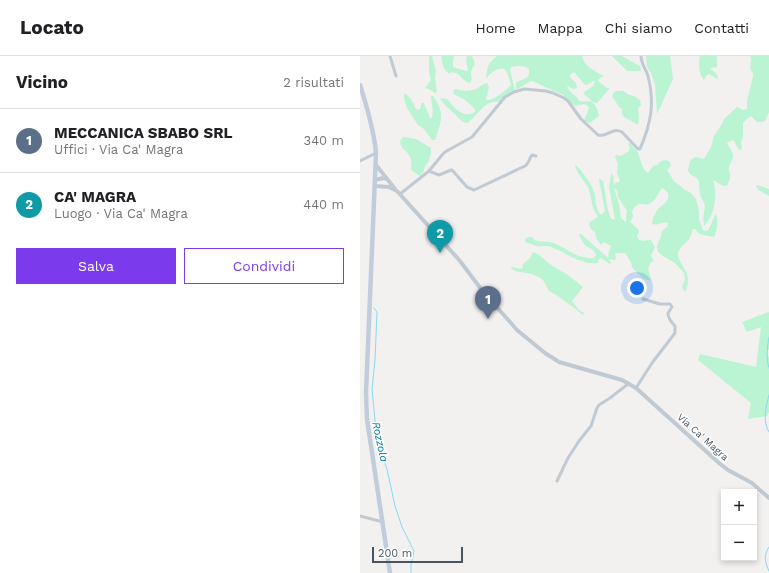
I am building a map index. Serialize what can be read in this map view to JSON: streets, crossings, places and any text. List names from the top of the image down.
{
  "streets": {
    "street": ["Via Ca' Magra"]
  },
  "water": ["Rozzola"],
  "scale_bar": "200 m",
  "page": {
    "header": "Locato",
    "nav": [
      "Home",
      "Mappa",
      "Chi siamo",
      "Contatti"
    ],
    "heading": ["Vicino", "2 risultati"],
    "list": [
      {
        "mark": "1",
        "name": "MECCANICA SBABO SRL",
        "note": "Uffici · Via Ca' Magra",
        "value": "340 m"
      },
      {
        "mark": "2",
        "name": "CA' MAGRA",
        "note": "Luogo · Via Ca' Magra",
        "value": "440 m"
      }
    ],
    "pins": ["2", "1"],
    "buttons": ["Salva", "Condividi"],
    "map_buttons": ["+", "−"],
    "scale": "200 m"
  }
}
